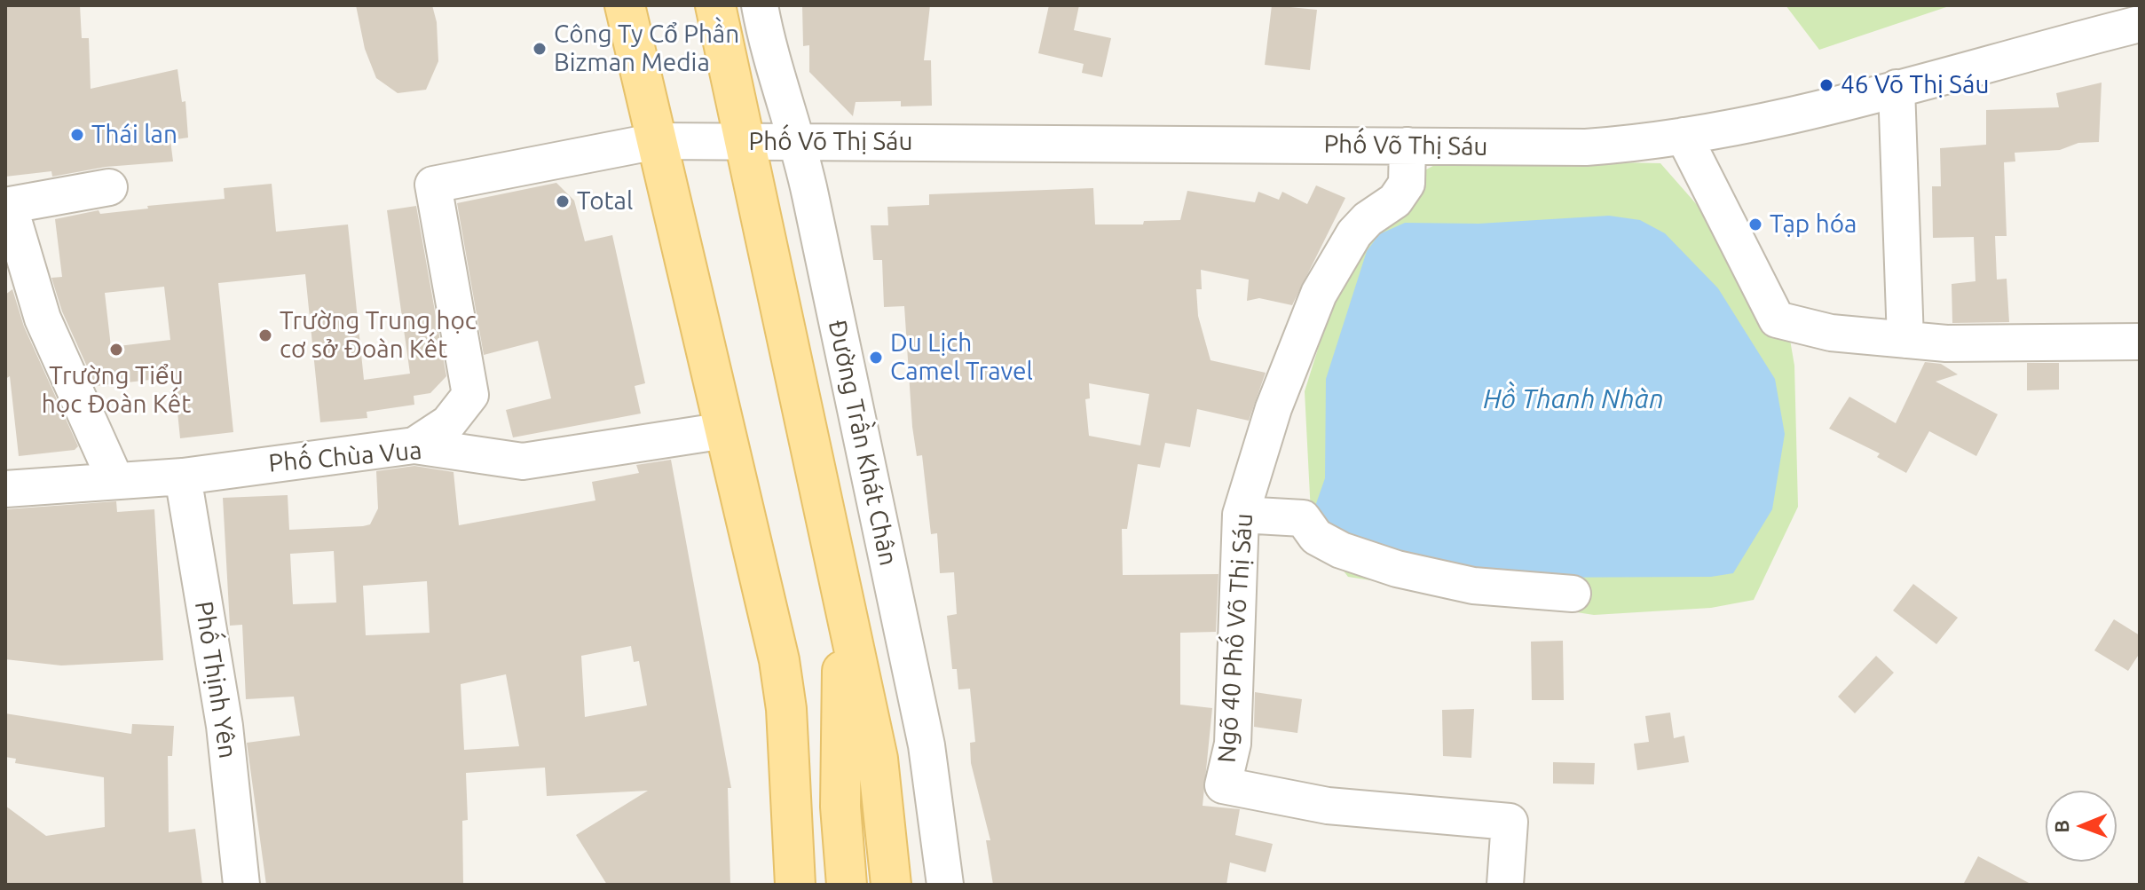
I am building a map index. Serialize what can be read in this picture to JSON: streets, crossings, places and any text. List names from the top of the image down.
{
  "streets": {
    "street": [
      "Phố Võ Thị Sáu",
      "Đường Trần Khát Chân",
      "Phố Chùa Vua",
      "Ngõ 40 Phố Võ Thị Sáu",
      "Phố Thịnh Yên"
    ]
  },
  "crossings": [
    ["Phố Võ Thị Sáu", "Đường Trần Khát Chân"],
    ["Phố Võ Thị Sáu", "Phố Chùa Vua"],
    ["Phố Võ Thị Sáu", "Ngõ 40 Phố Võ Thị Sáu"],
    ["Phố Chùa Vua", "Phố Thịnh Yên"]
  ],
  "water": ["Hồ Thanh Nhàn"],
  "places": [
    "Công Ty Cổ Phần Bizman Media",
    "46 Võ Thị Sáu",
    "Thái lan",
    "Total",
    "Tạp hóa",
    "Trường Trung học cơ sở Đoàn Kết",
    "Trường Tiểu học Đoàn Kết",
    "Du Lịch Camel Travel"
  ],
  "north": "left"
}
